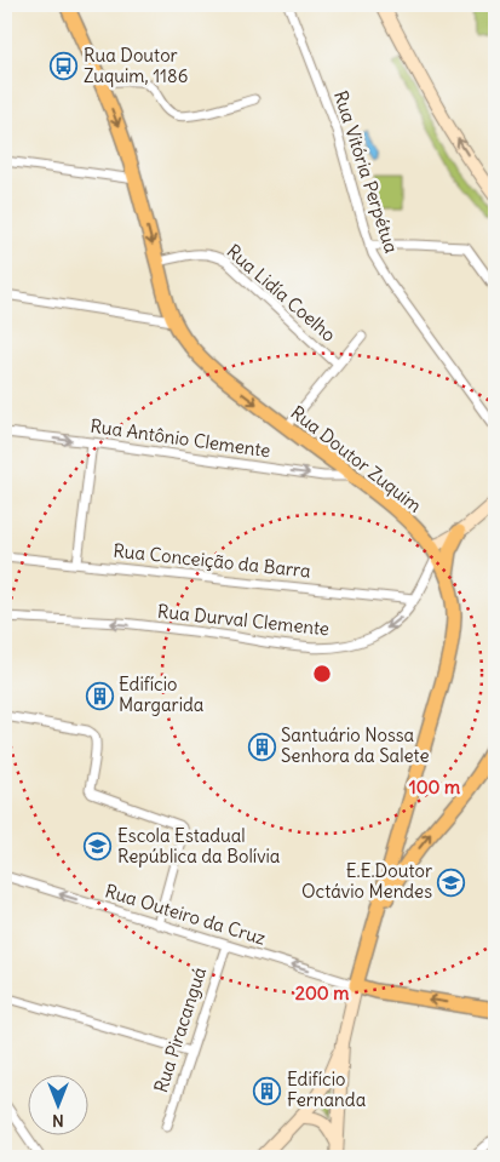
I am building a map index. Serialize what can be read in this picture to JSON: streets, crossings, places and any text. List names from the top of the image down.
{
  "streets": {
    "main road": ["Rua Doutor Zuquim"],
    "street": [
      "Rua Vitória Perpétua",
      "Rua Lidía Coelho",
      "Rua Antônio Clemente",
      "Rua Conceição da Barra",
      "Rua Durval Clemente",
      "Rua Outeiro da Cruz",
      "Rua Piracanguá"
    ]
  },
  "crossings": [
    ["Rua Lidía Coelho", "Rua Doutor Zuquim"],
    ["Rua Antônio Clemente", "Rua Doutor Zuquim"],
    ["Rua Doutor Zuquim", "Rua Durval Clemente"],
    ["Rua Doutor Zuquim", "Rua Outeiro da Cruz"],
    ["Rua Conceição da Barra", "Rua Durval Clemente"],
    ["Rua Outeiro da Cruz", "Rua Piracanguá"]
  ],
  "one_way": ["Rua Antônio Clemente", "Rua Durval Clemente", "Rua Outeiro da Cruz"],
  "places": {
    "bus stop": ["Rua Doutor Zuquim, 1186"],
    "building": ["Edifício Margarida", "Santuário Nossa Senhora da Salete", "Edifício Fernanda"],
    "school or university": ["Escola Estadual República da Bolívia", "E.E.Doutor Octávio Mendes"]
  },
  "north": "bottom",
  "rings": ["100 m", "200 m"]
}
